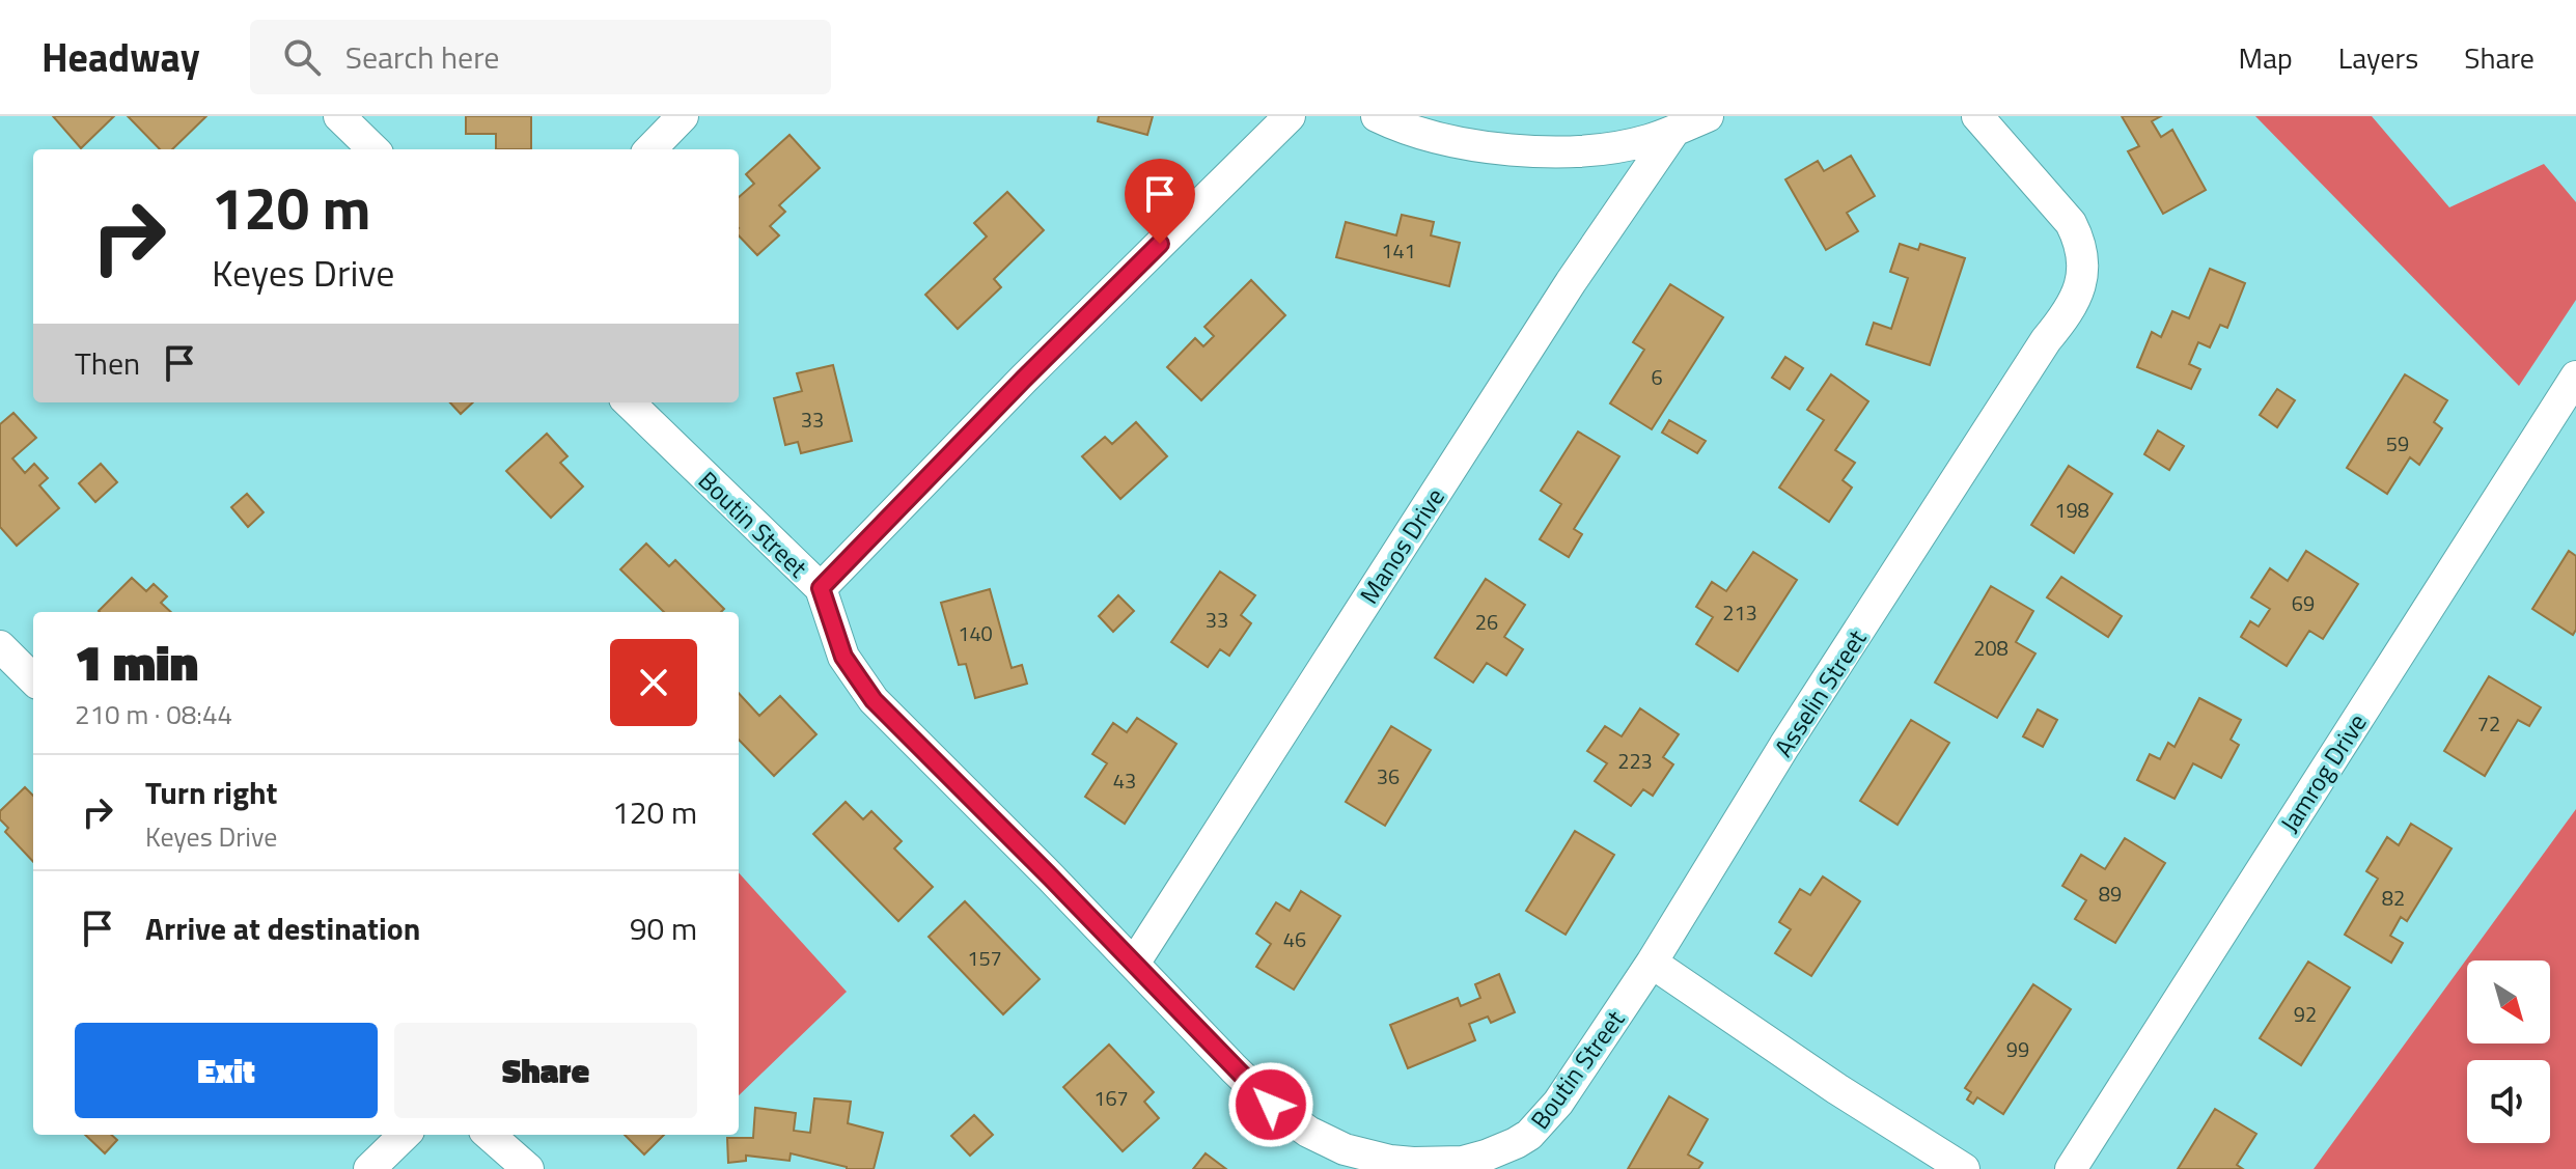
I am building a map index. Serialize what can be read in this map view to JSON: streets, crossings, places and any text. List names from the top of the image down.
{
  "streets": {
    "street": [
      "Boutin Street",
      "Manos Drive",
      "Asselin Street",
      "Jamrog Drive"
    ]
  },
  "crossings": [
    ["Boutin Street", "Manos Drive"],
    ["Boutin Street", "Asselin Street"]
  ],
  "house_numbers": [
    "141",
    "6",
    "33",
    "59",
    "198",
    "69",
    "213",
    "33",
    "26",
    "140",
    "208",
    "72",
    "223",
    "36",
    "43",
    "89",
    "82",
    "46",
    "157",
    "92",
    "99",
    "167"
  ],
  "north": "bottom right",
  "page": {
    "header": "Headway",
    "search": "Search here",
    "nav": ["Map", "Layers", "Share"],
    "turn": ["120 m", "Keyes Drive"],
    "then": "Then",
    "heading": ["1 min", "210 m · 08:44"],
    "list": [
      {
        "name": "Turn right",
        "note": "Keyes Drive",
        "value": "120 m"
      },
      {
        "name": "Arrive at destination",
        "value": "90 m"
      }
    ],
    "buttons": ["Exit", "Share"]
  }
}
